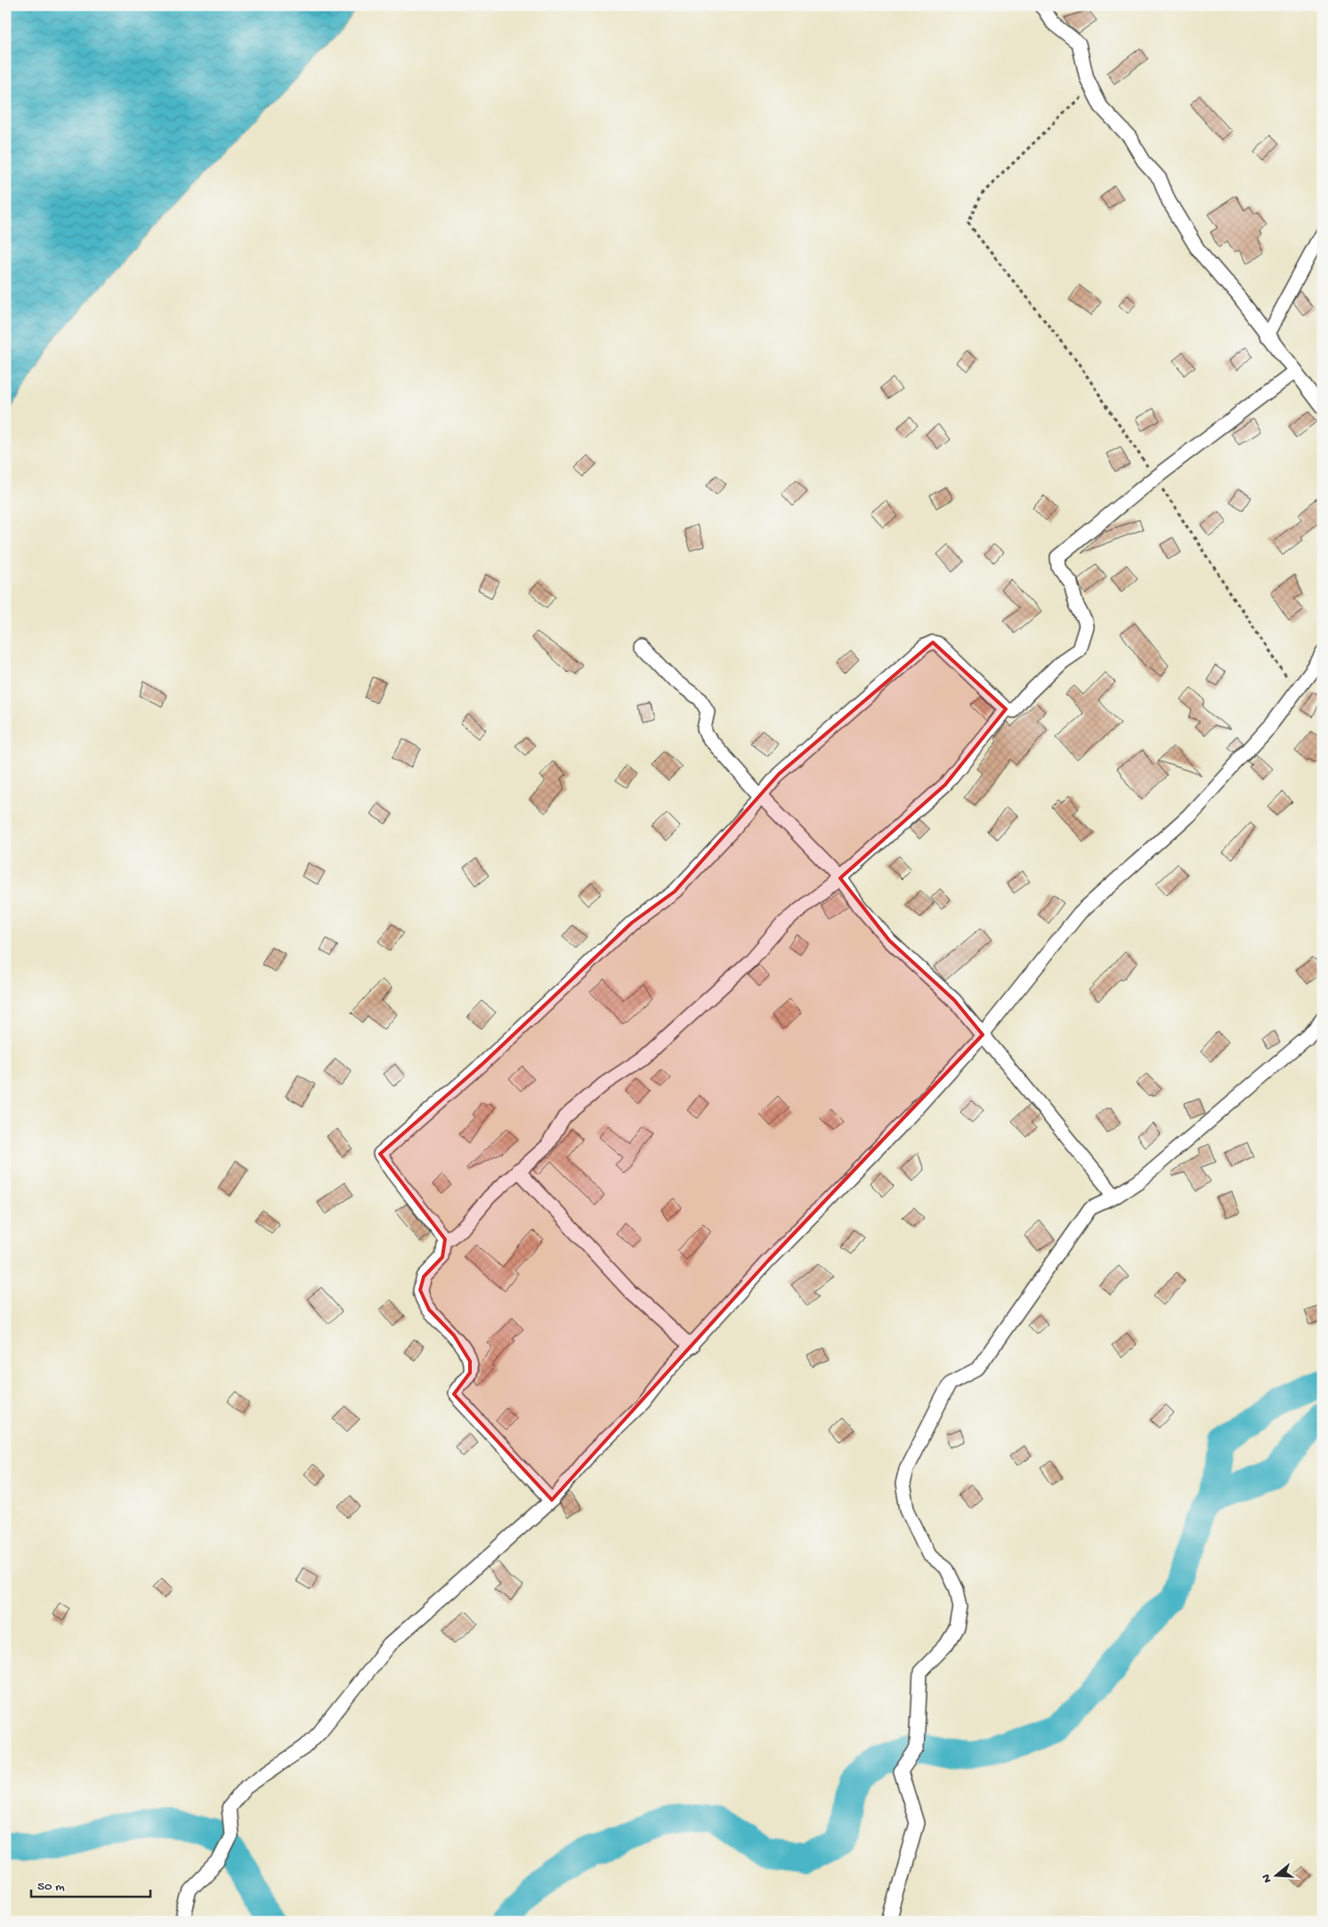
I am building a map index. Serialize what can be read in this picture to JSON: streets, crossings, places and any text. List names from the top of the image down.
{
  "scale_bar": "50 m",
  "north": "left"
}
